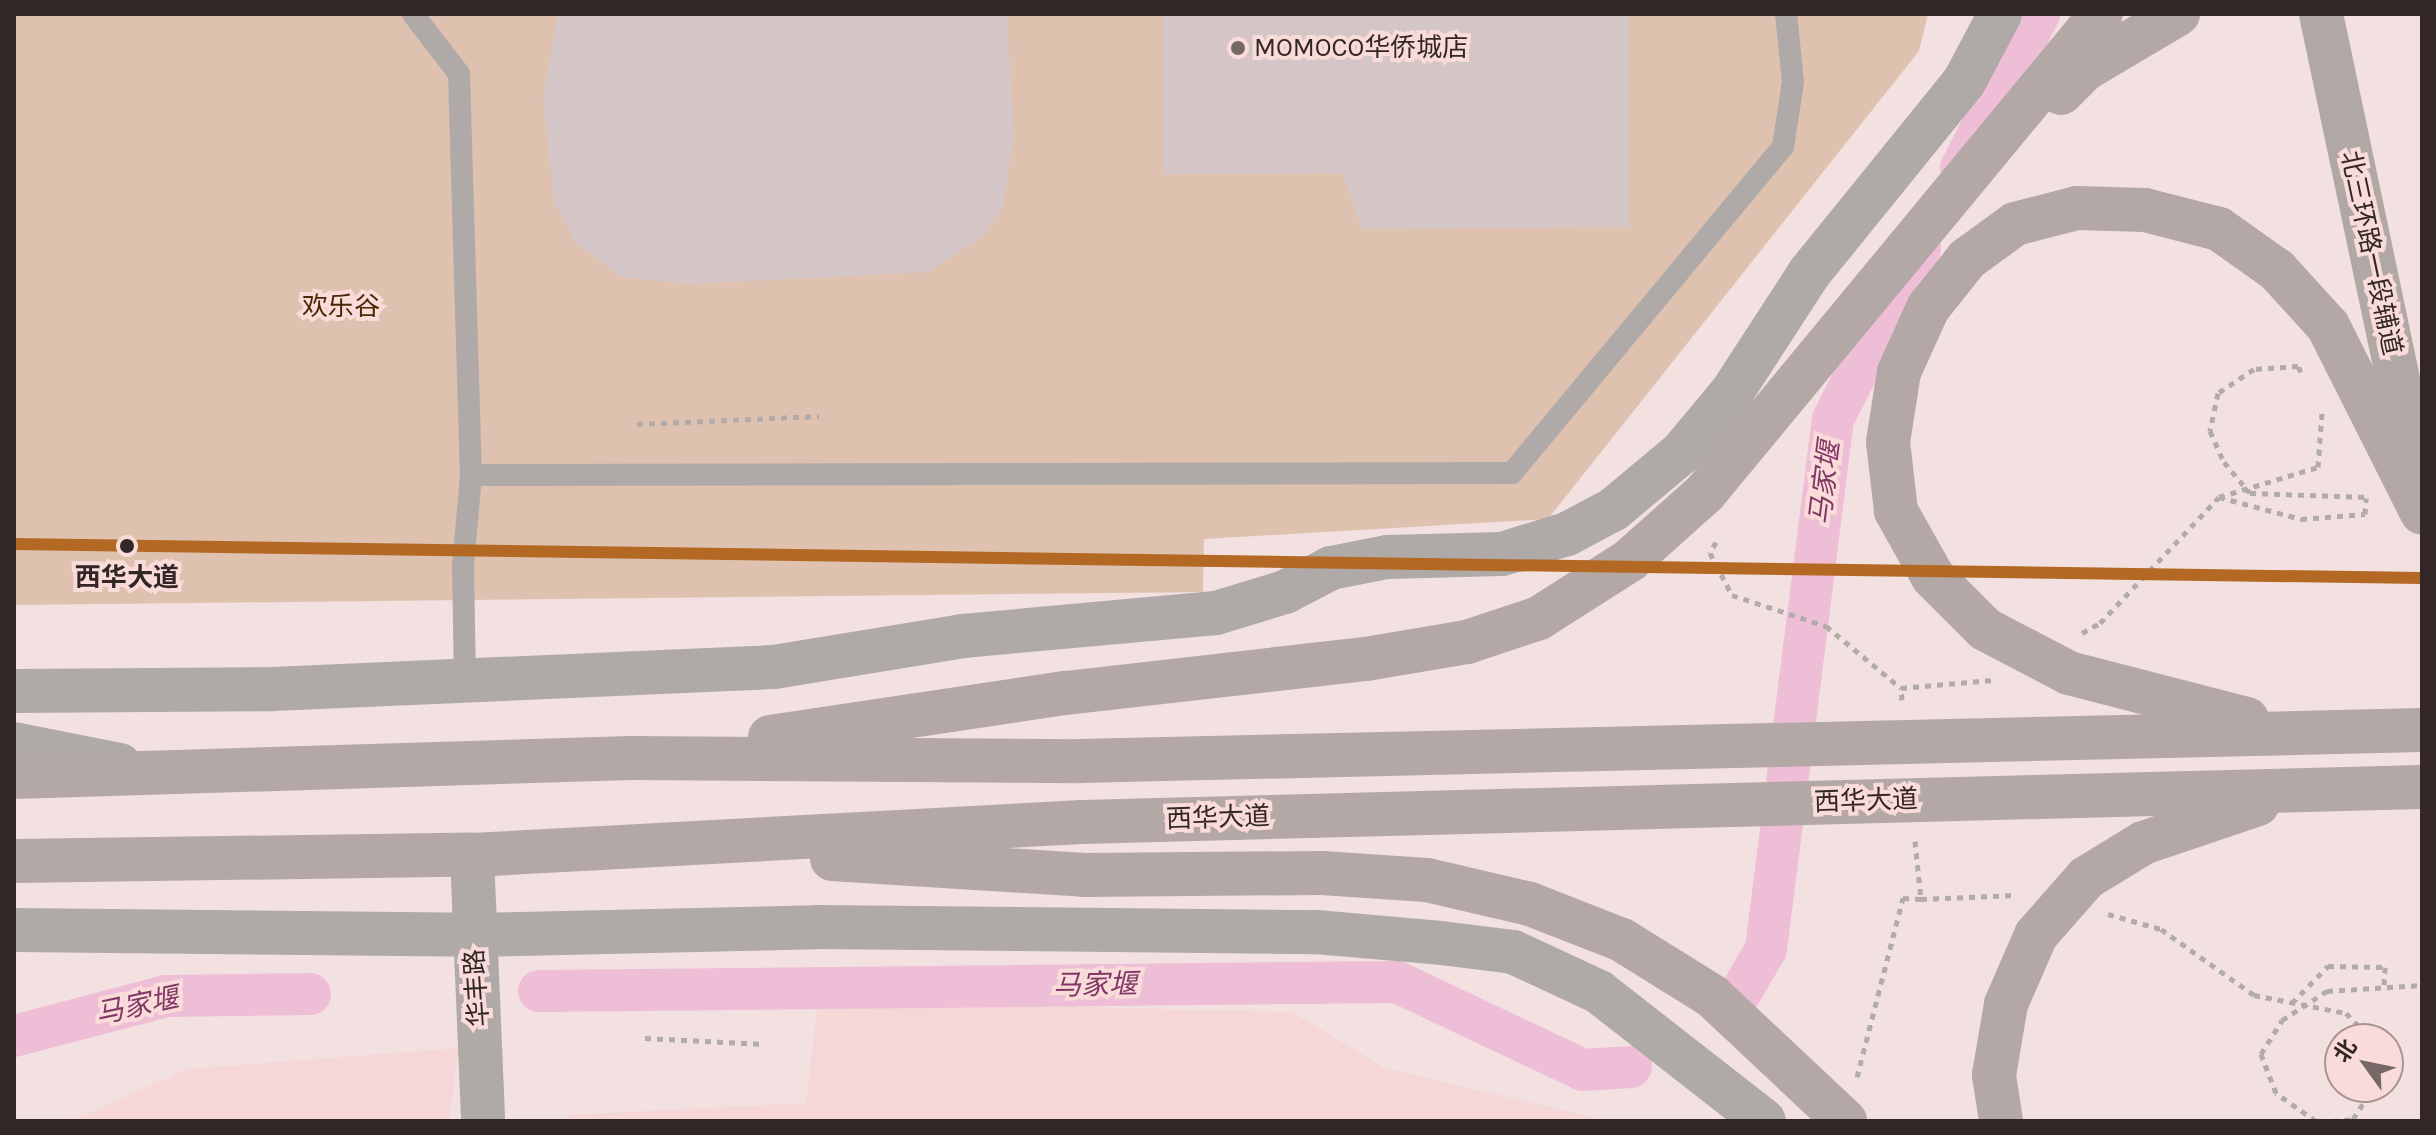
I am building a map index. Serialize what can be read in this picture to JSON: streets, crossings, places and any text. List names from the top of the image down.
{
  "streets": {
    "highway": ["西华大道"],
    "main road": ["北三环路一段辅道"],
    "street": ["华丰路"]
  },
  "crossings": [
    ["西华大道", "华丰路"]
  ],
  "water": ["马家堰"],
  "parks": ["欢乐谷"],
  "places": ["MOMOCO华侨城店", "西华大道"],
  "north": "top left"
}
